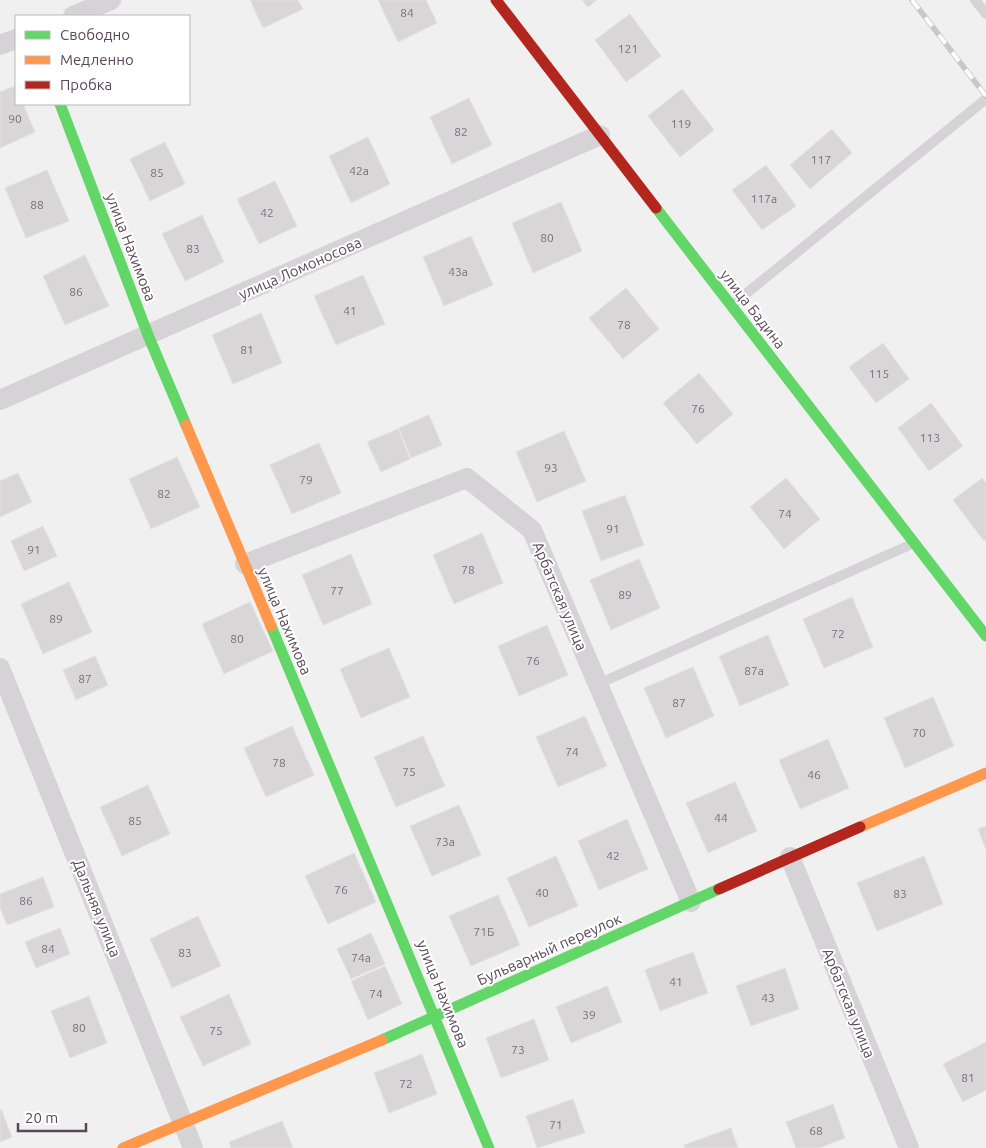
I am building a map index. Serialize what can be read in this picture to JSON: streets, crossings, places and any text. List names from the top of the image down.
{
  "streets": {
    "street": [
      "улица Нахимова",
      "улица Ломоносова",
      "улица Бадина",
      "Арбатская улица",
      "Дальняя улица",
      "Бульварный переулок"
    ]
  },
  "crossings": [
    ["улица Нахимова", "улица Ломоносова"],
    ["улица Нахимова", "Арбатская улица"],
    ["улица Нахимова", "Бульварный переулок"],
    ["улица Ломоносова", "улица Бадина"],
    ["Арбатская улица", "Бульварный переулок"],
    ["Дальняя улица", "Бульварный переулок"]
  ],
  "house_numbers": [
    "84",
    "121",
    "90",
    "119",
    "82",
    "117",
    "42а",
    "85",
    "117а",
    "88",
    "42",
    "80",
    "83",
    "43а",
    "86",
    "41",
    "78",
    "81",
    "115",
    "76",
    "113",
    "93",
    "79",
    "82",
    "74",
    "91",
    "91",
    "78",
    "77",
    "89",
    "89",
    "72",
    "80",
    "76",
    "87а",
    "87",
    "87",
    "70",
    "74",
    "78",
    "75",
    "46",
    "44",
    "85",
    "73а",
    "42",
    "76",
    "40",
    "83",
    "86",
    "71Б",
    "84",
    "83",
    "74а",
    "41",
    "74",
    "43",
    "39",
    "80",
    "75",
    "73",
    "81",
    "72",
    "71",
    "68"
  ],
  "legend": ["Свободно", "Медленно", "Пробка"],
  "scale_bar": "20 m"
}
